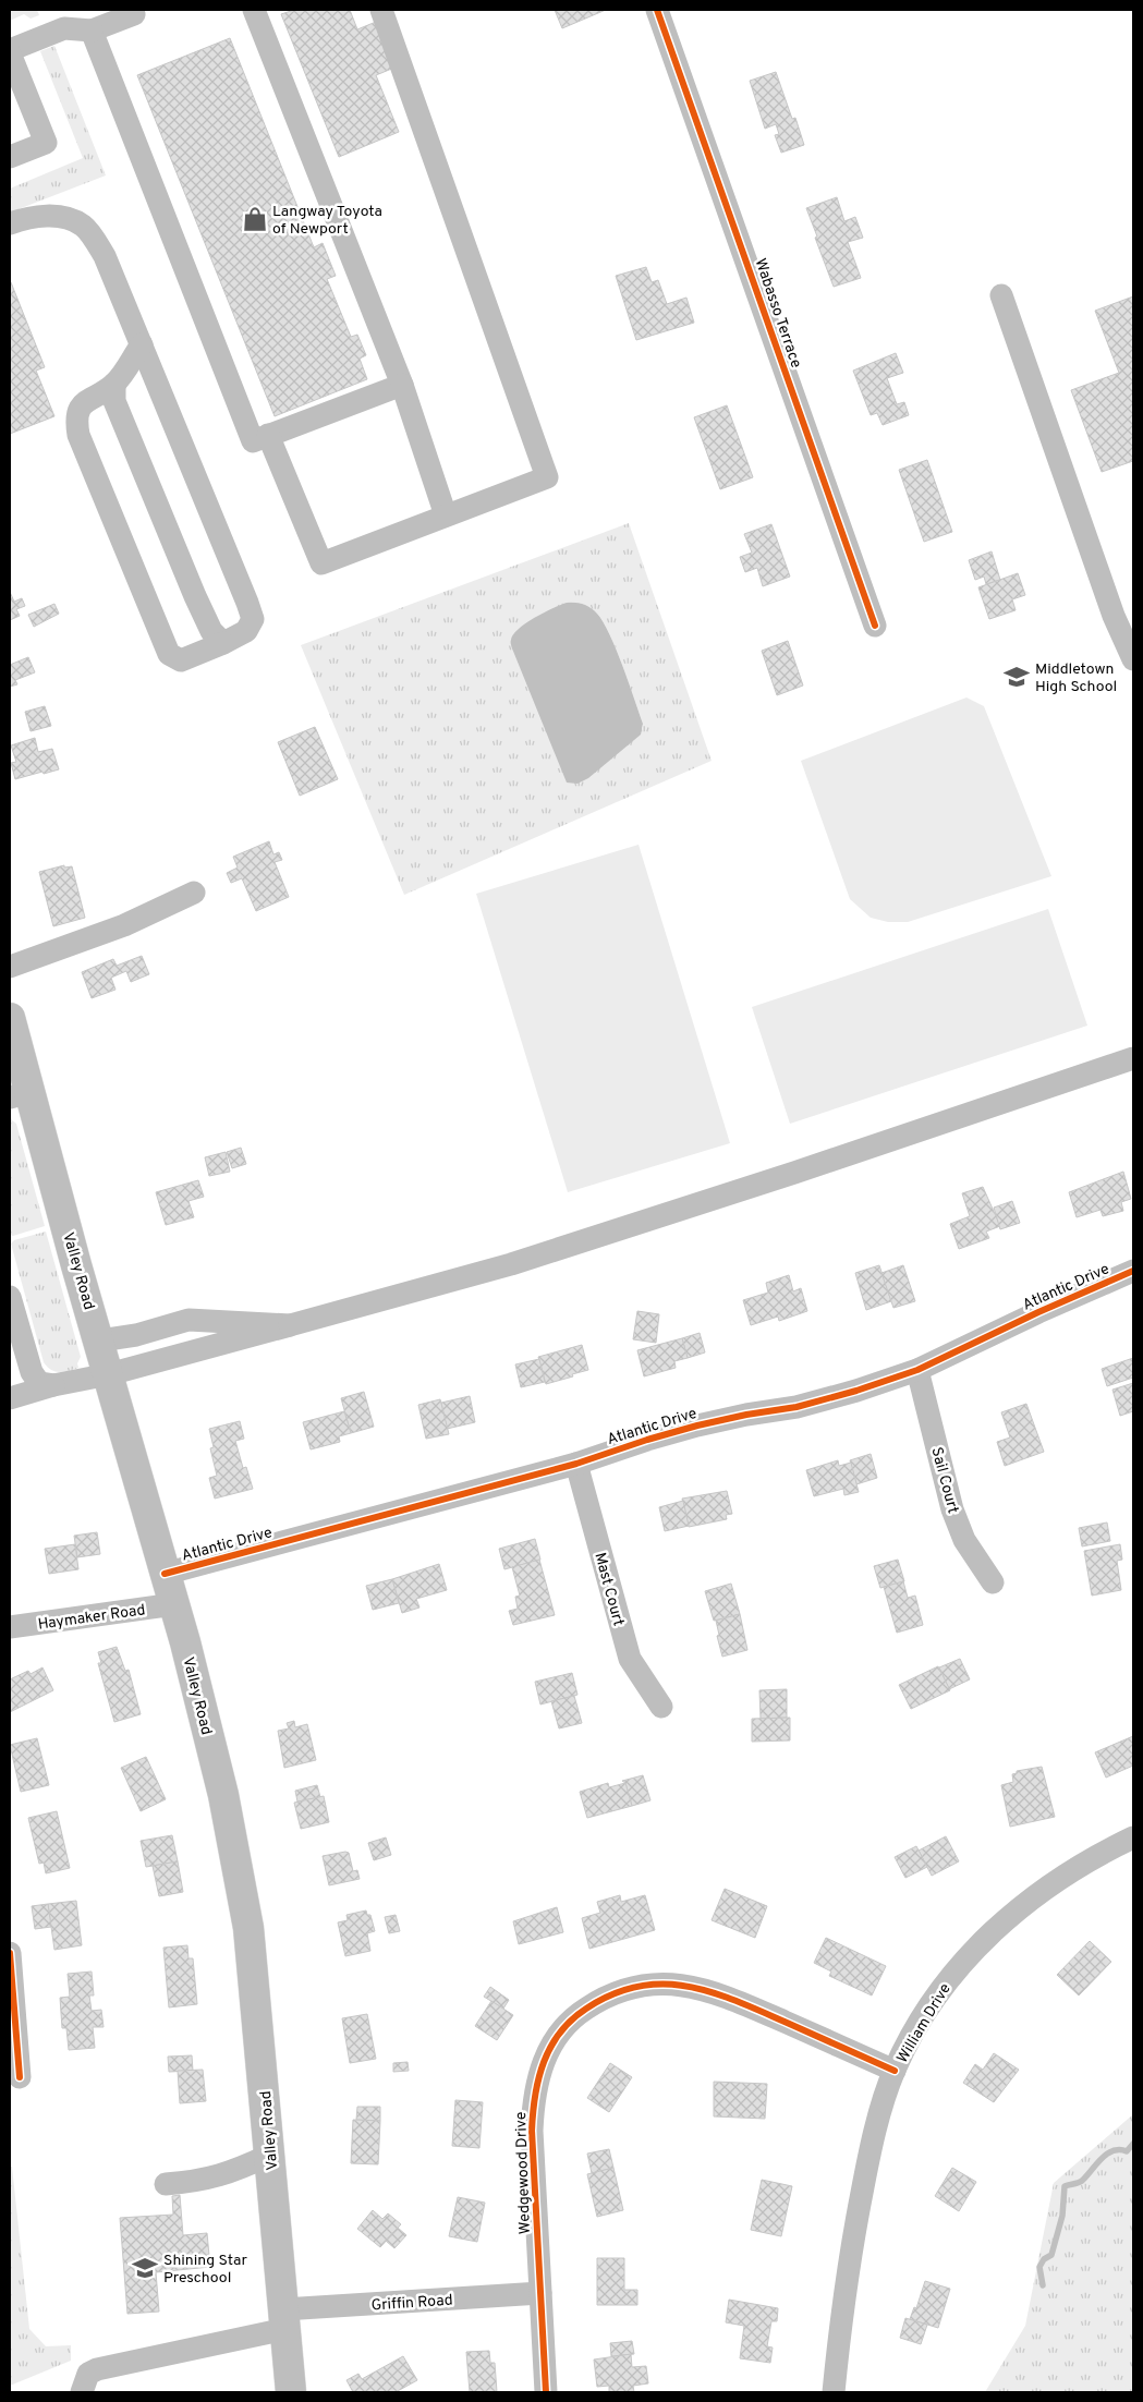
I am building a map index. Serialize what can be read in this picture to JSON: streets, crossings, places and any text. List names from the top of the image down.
{
  "streets": {
    "main road": ["Valley Road"],
    "street": [
      "Wabasso Terrace",
      "Atlantic Drive",
      "Sail Court",
      "Mast Court",
      "Haymaker Road",
      "William Drive",
      "Wedgewood Drive",
      "Griffin Road"
    ]
  },
  "crossings": [
    ["Valley Road", "Atlantic Drive"],
    ["Valley Road", "Haymaker Road"],
    ["Valley Road", "Griffin Road"],
    ["Atlantic Drive", "Sail Court"],
    ["Atlantic Drive", "Mast Court"],
    ["William Drive", "Wedgewood Drive"],
    ["Wedgewood Drive", "Griffin Road"]
  ],
  "places": {
    "shop": ["Langway Toyota of Newport"],
    "school or university": ["Middletown High School", "Shining Star Preschool"]
  }
}
